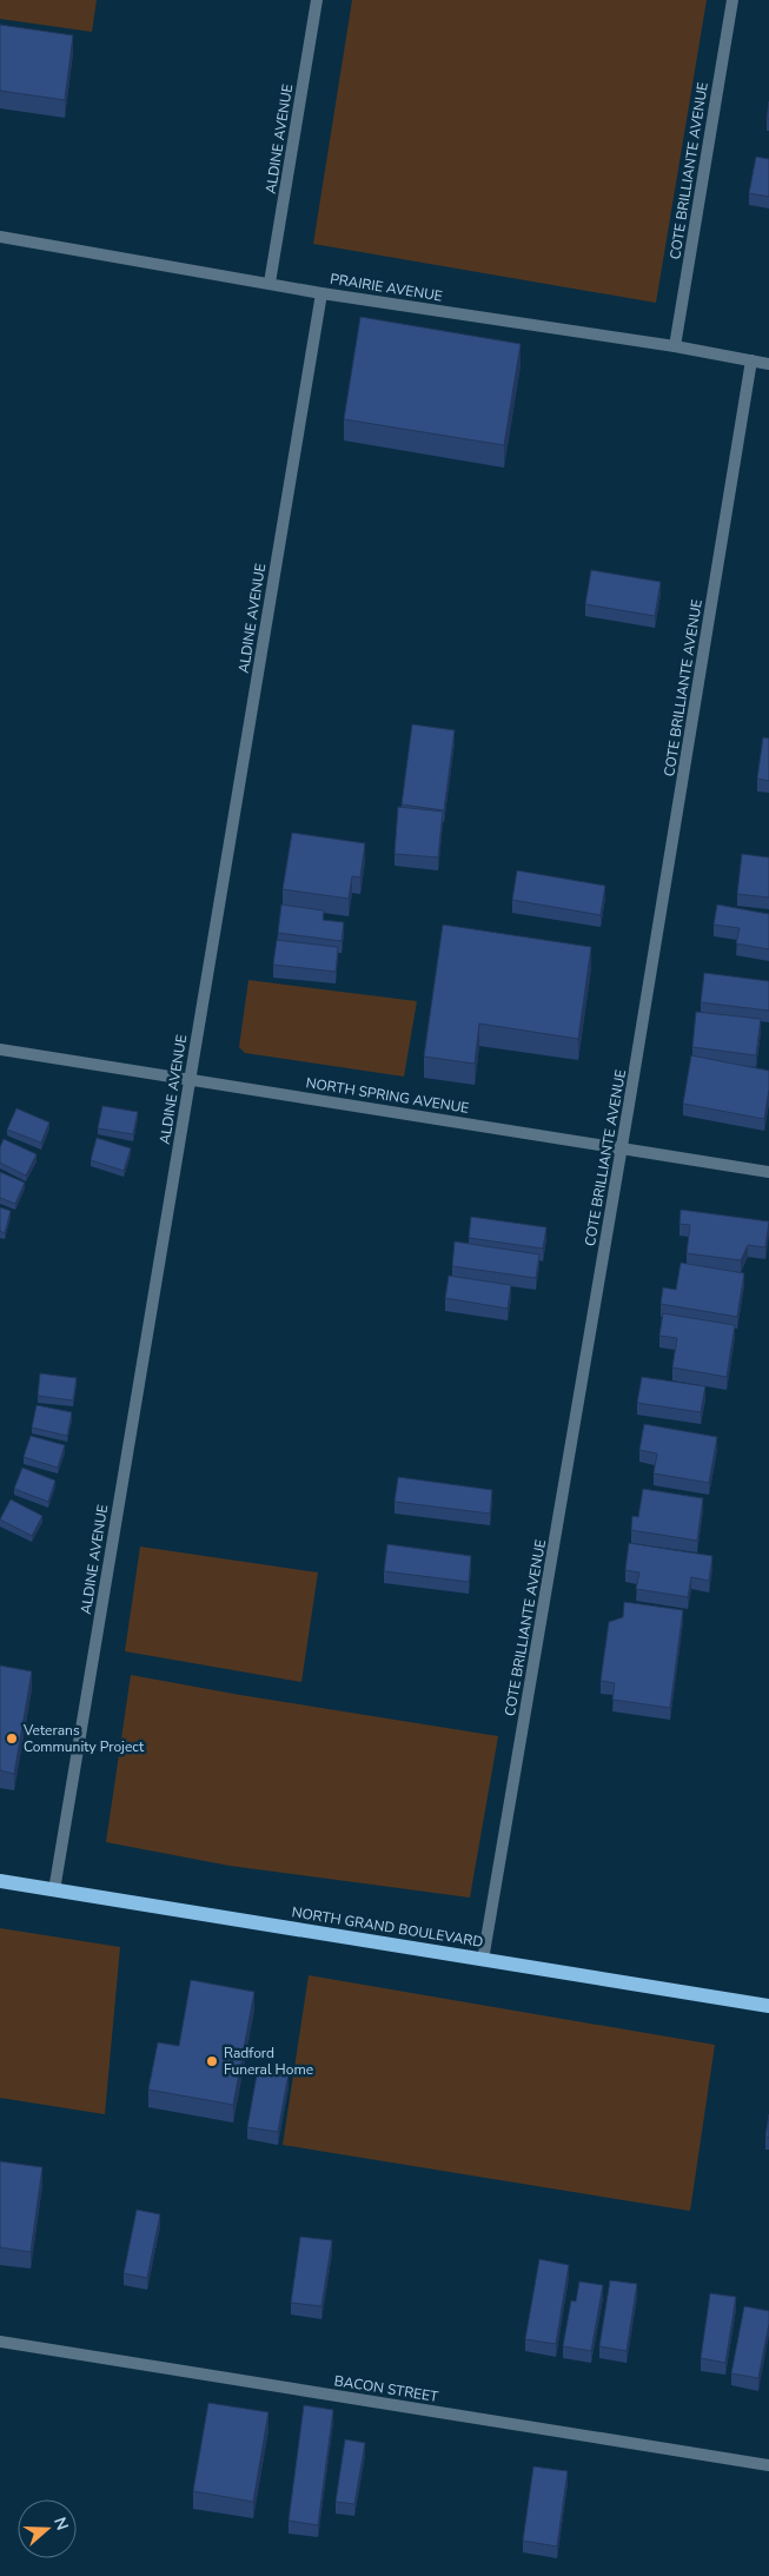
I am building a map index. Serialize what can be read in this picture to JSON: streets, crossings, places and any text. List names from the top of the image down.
{
  "streets": {
    "main road": ["NORTH GRAND BOULEVARD"],
    "street": [
      "ALDINE AVENUE",
      "COTE BRILLIANTE AVENUE",
      "PRAIRIE AVENUE",
      "NORTH SPRING AVENUE",
      "BACON STREET"
    ]
  },
  "crossings": [
    ["ALDINE AVENUE", "PRAIRIE AVENUE"],
    ["ALDINE AVENUE", "NORTH SPRING AVENUE"],
    ["ALDINE AVENUE", "NORTH GRAND BOULEVARD"],
    ["COTE BRILLIANTE AVENUE", "PRAIRIE AVENUE"],
    ["COTE BRILLIANTE AVENUE", "NORTH SPRING AVENUE"],
    ["COTE BRILLIANTE AVENUE", "NORTH GRAND BOULEVARD"]
  ],
  "places": ["Veterans Community Project", "Radford Funeral Home"],
  "north": "right"
}
